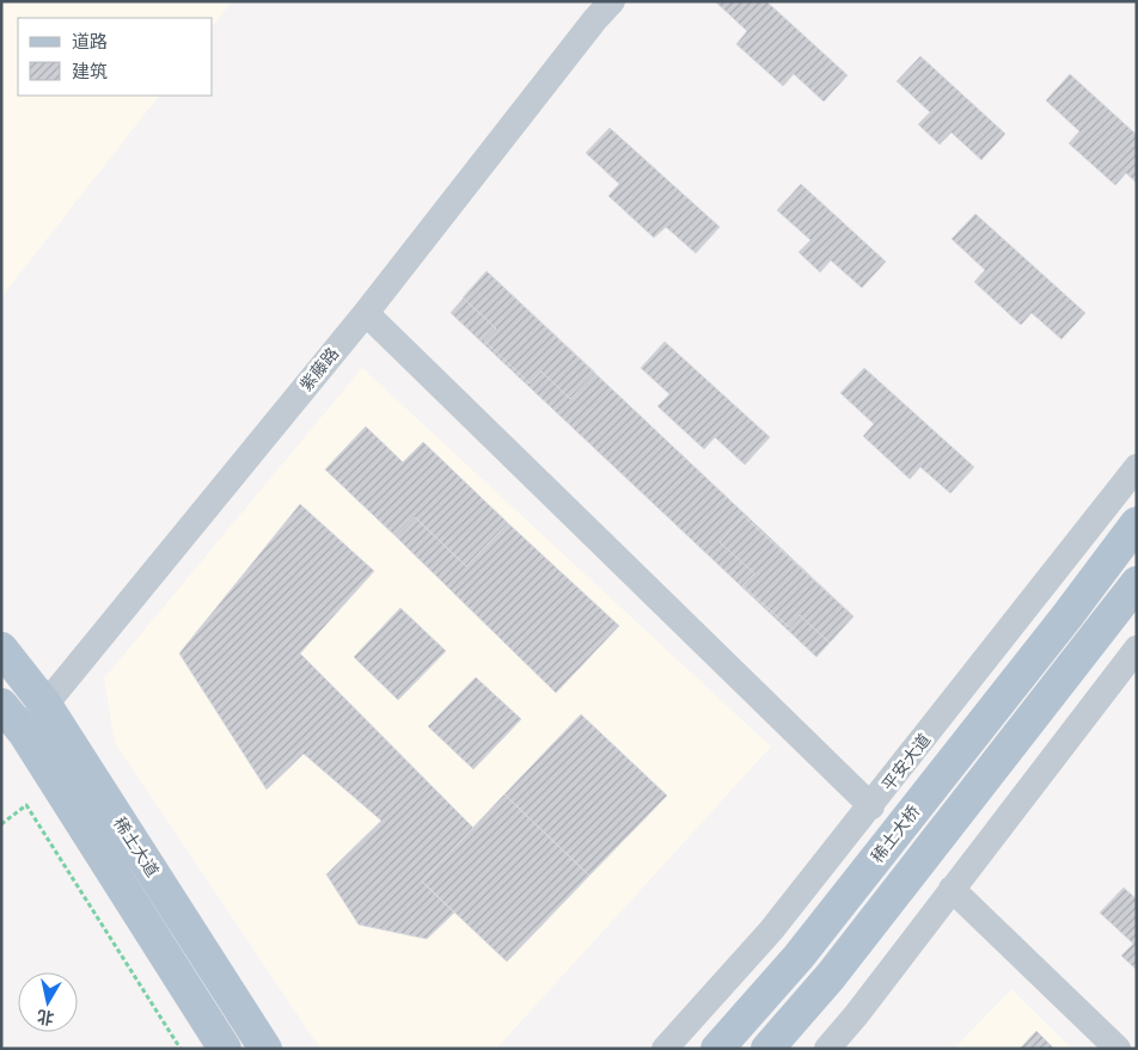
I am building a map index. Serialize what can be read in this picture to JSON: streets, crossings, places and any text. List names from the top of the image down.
{
  "streets": {
    "main road": ["稀土大桥", "稀土大道"],
    "street": ["紫藤路", "平安大道"]
  },
  "crossings": [
    ["紫藤路", "稀土大道"]
  ],
  "legend": ["道路", "建筑"],
  "north": "bottom"
}
